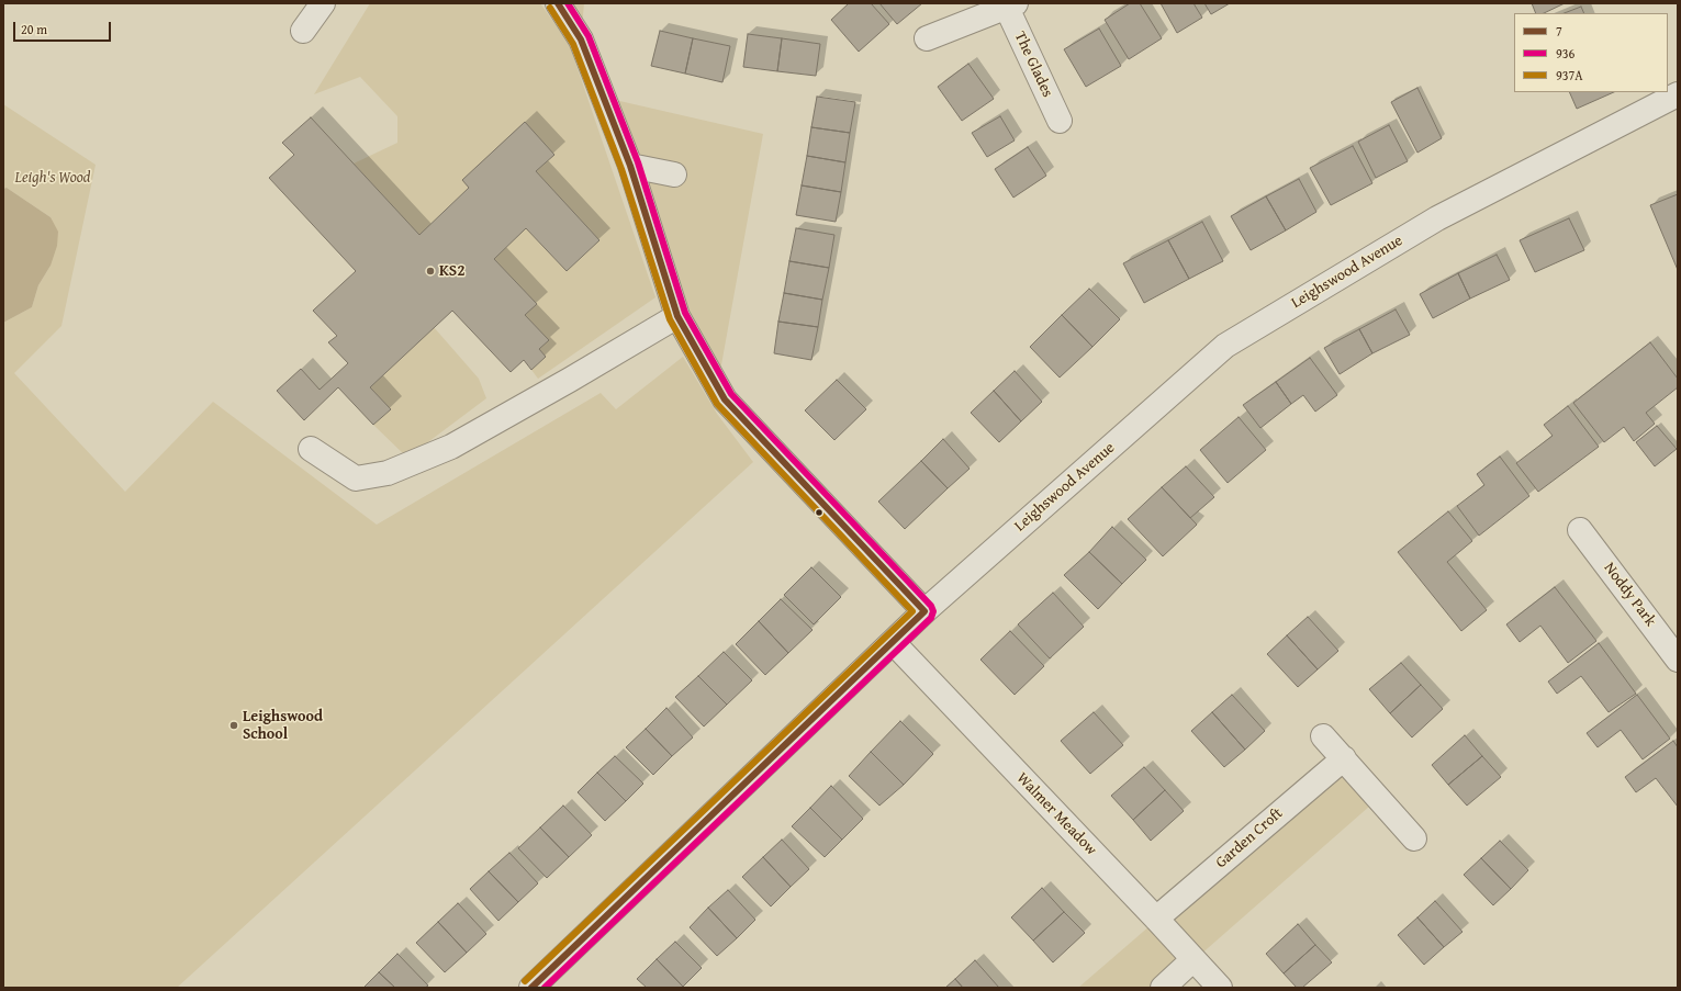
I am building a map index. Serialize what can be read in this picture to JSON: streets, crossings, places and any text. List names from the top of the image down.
{
  "streets": {
    "street": [
      "The Glades",
      "Leighswood Avenue",
      "Noddy Park",
      "Walmer Meadow",
      "Garden Croft"
    ]
  },
  "crossings": [
    ["Leighswood Avenue", "Walmer Meadow"],
    ["Walmer Meadow", "Garden Croft"]
  ],
  "parks": ["Leigh's Wood"],
  "places": ["KS2", "Leighswood School"],
  "lines": ["transit line 7", "transit line 936", "transit line 937A"],
  "legend": ["7", "936", "937A"],
  "scale_bar": "20 m"
}
